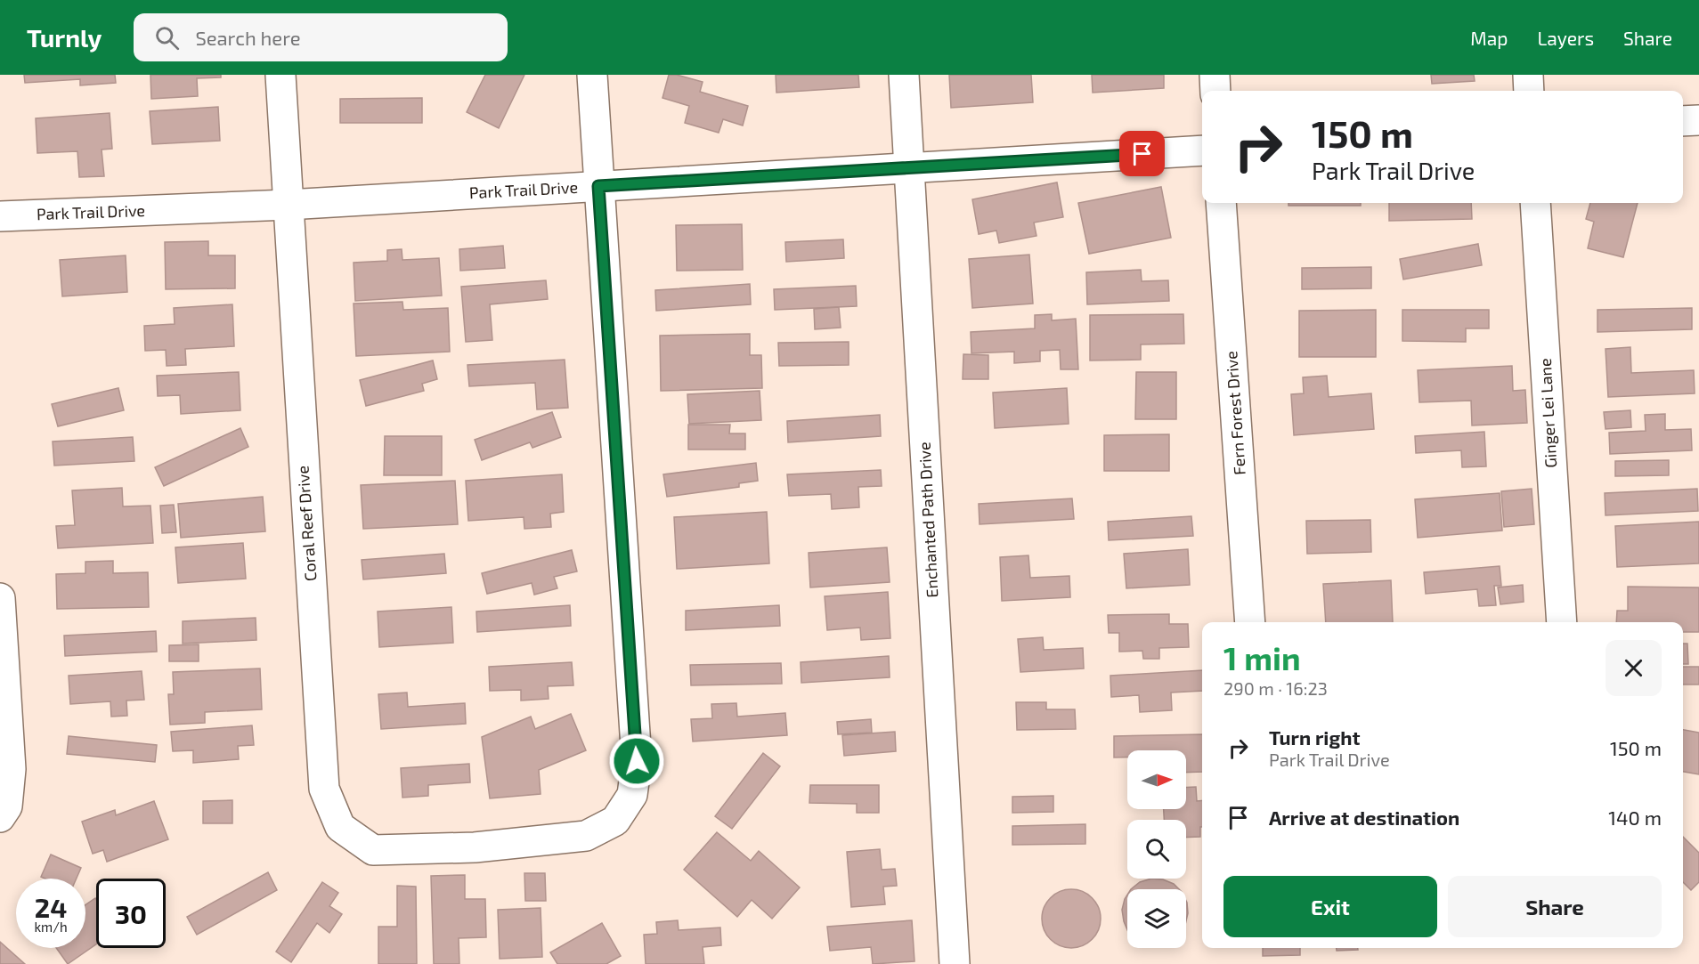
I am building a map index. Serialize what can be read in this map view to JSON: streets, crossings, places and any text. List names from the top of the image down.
{
  "streets": {
    "street": [
      "Park Trail Drive",
      "Fern Forest Drive",
      "Ginger Lei Lane",
      "Enchanted Path Drive",
      "Coral Reef Drive"
    ]
  },
  "crossings": [
    ["Park Trail Drive", "Enchanted Path Drive"],
    ["Park Trail Drive", "Coral Reef Drive"]
  ],
  "north": "right",
  "page": {
    "header": "Turnly",
    "search": "Search here",
    "nav": ["Map", "Layers", "Share"],
    "turn": ["150 m", "Park Trail Drive"],
    "heading": ["1 min", "290 m · 16:23"],
    "list": [
      {
        "name": "Turn right",
        "note": "Park Trail Drive",
        "value": "150 m"
      },
      {
        "name": "Arrive at destination",
        "value": "140 m"
      }
    ],
    "buttons": ["Exit", "Share"],
    "speed": "24 km/h",
    "limit": "30"
  }
}
